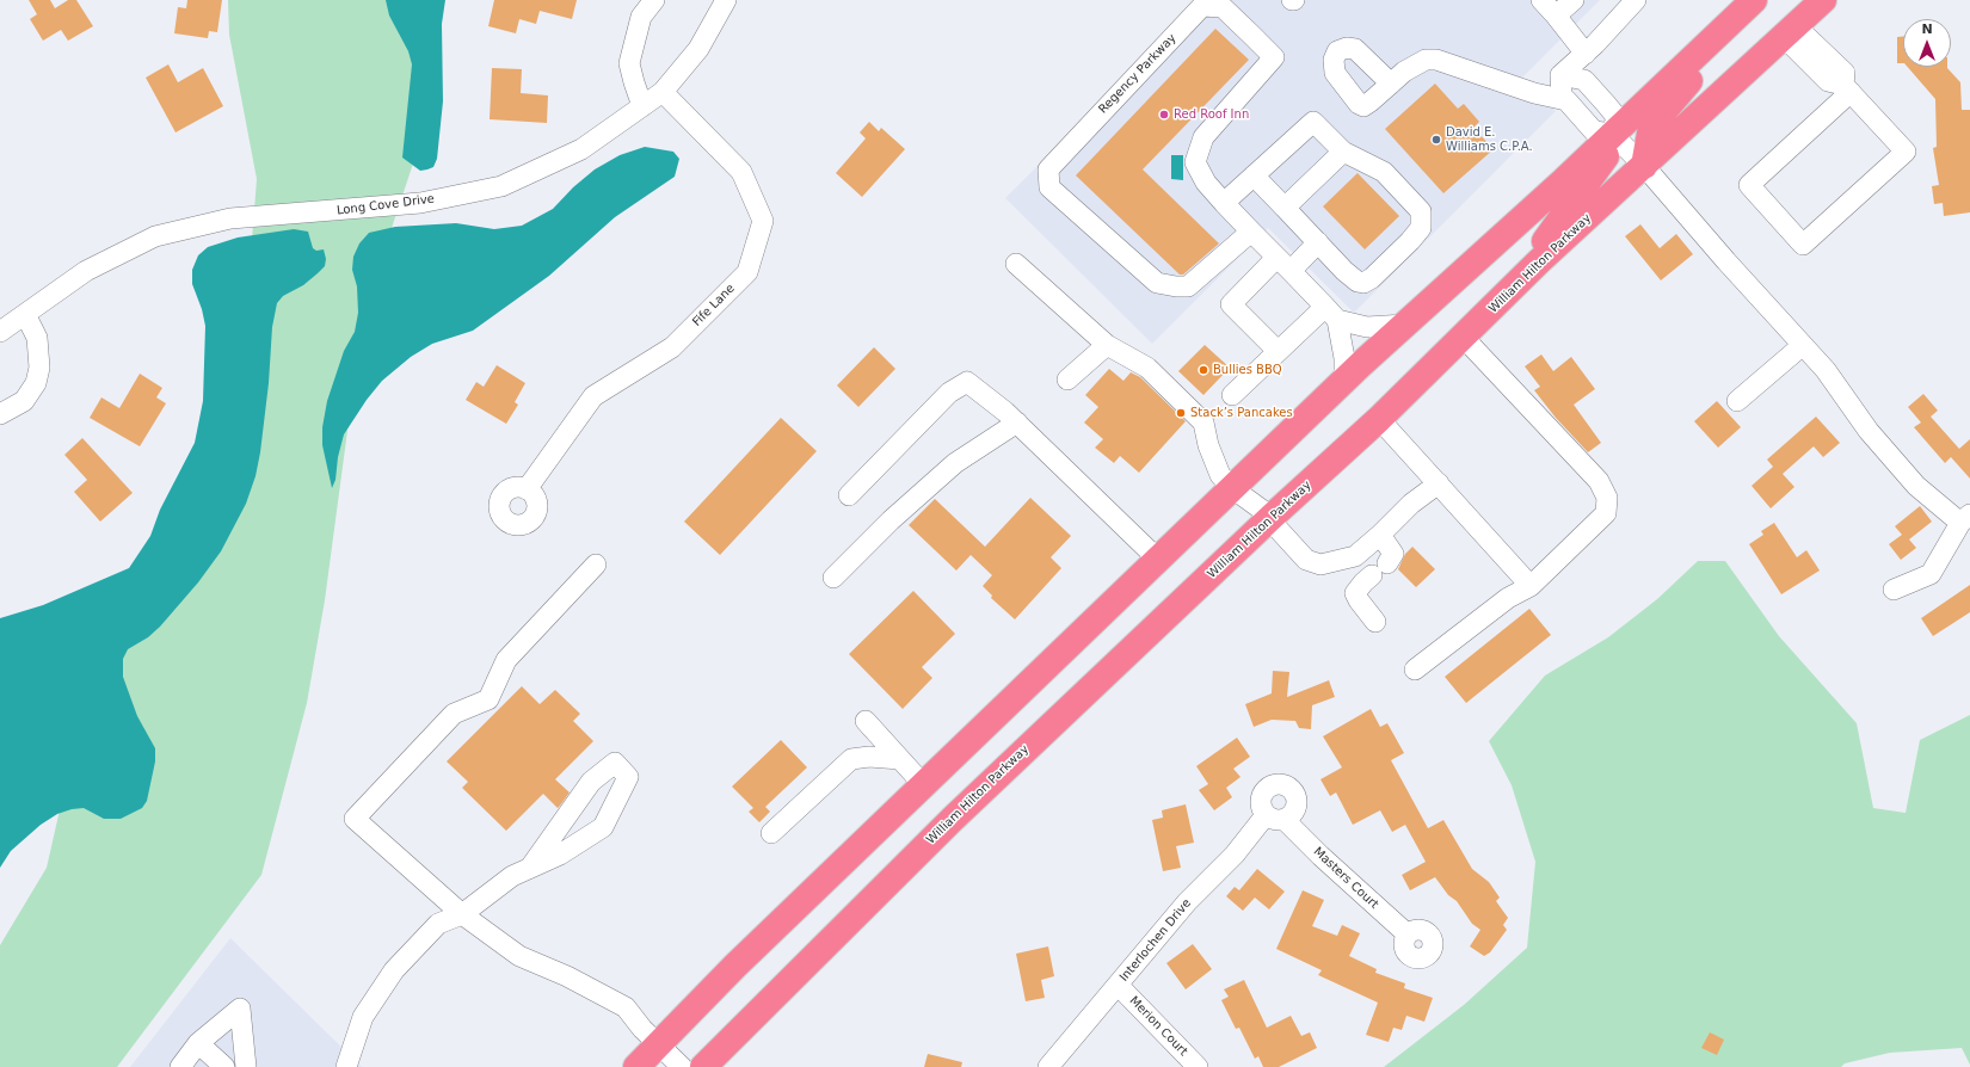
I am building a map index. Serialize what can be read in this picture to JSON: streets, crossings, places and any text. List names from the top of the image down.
{
  "streets": {
    "highway": ["William Hilton Parkway"],
    "street": [
      "Regency Parkway",
      "Long Cove Drive",
      "Fife Lane",
      "Masters Court",
      "Interlochen Drive",
      "Merion Court"
    ]
  },
  "crossings": [
    ["Long Cove Drive", "Fife Lane"],
    ["Masters Court", "Interlochen Drive"],
    ["Interlochen Drive", "Merion Court"]
  ],
  "places": [
    "Red Roof Inn",
    "David E. Williams C.P.A.",
    "Bullies BBQ",
    "Stack’s Pancakes"
  ],
  "north": "top"
}
